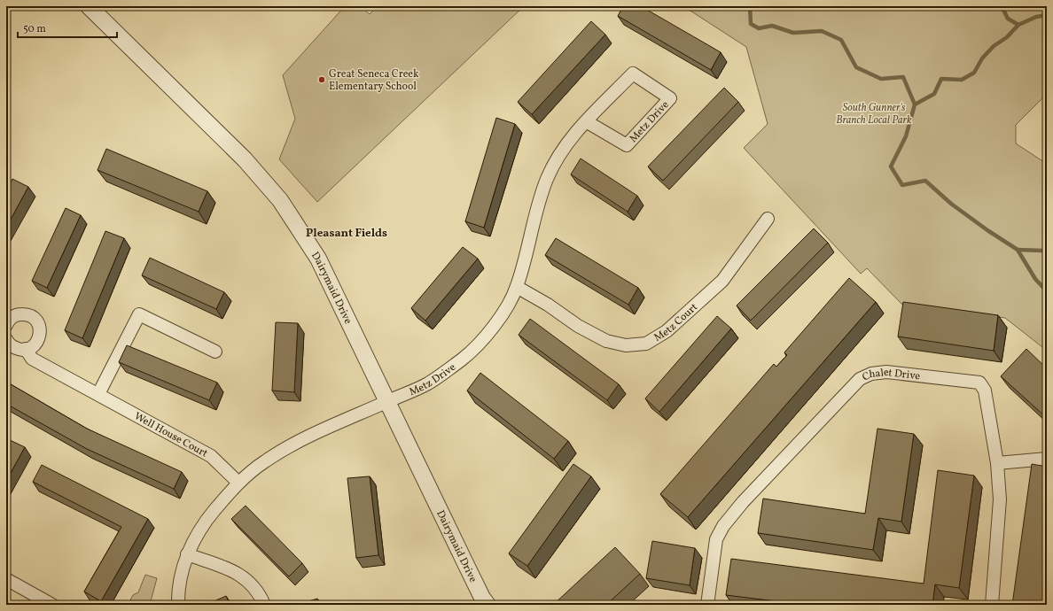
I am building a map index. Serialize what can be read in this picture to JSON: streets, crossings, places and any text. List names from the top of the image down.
{
  "streets": {
    "street": [
      "Metz Drive",
      "Dairymaid Drive",
      "Metz Court",
      "Chalet Drive",
      "Well House Court"
    ]
  },
  "crossings": [
    ["Metz Drive", "Dairymaid Drive"],
    ["Metz Drive", "Metz Court"],
    ["Metz Drive", "Well House Court"]
  ],
  "districts": ["Pleasant Fields"],
  "parks": ["South Gunner's Branch Local Park"],
  "places": ["Great Seneca Creek Elementary School"],
  "scale_bar": "50 m"
}
